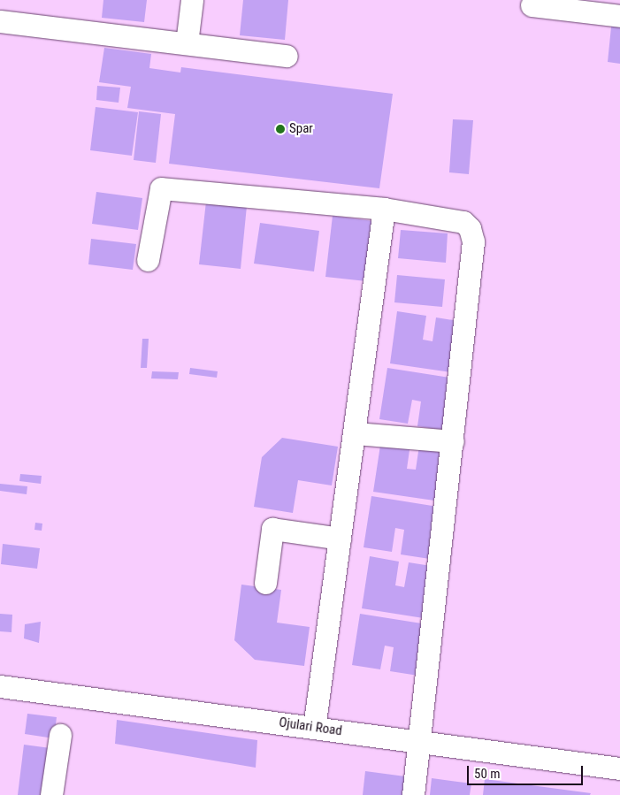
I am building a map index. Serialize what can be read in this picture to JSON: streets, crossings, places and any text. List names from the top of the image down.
{
  "streets": {
    "street": ["Ojulari Road"]
  },
  "places": ["Spar"],
  "scale_bar": "50 m"
}
